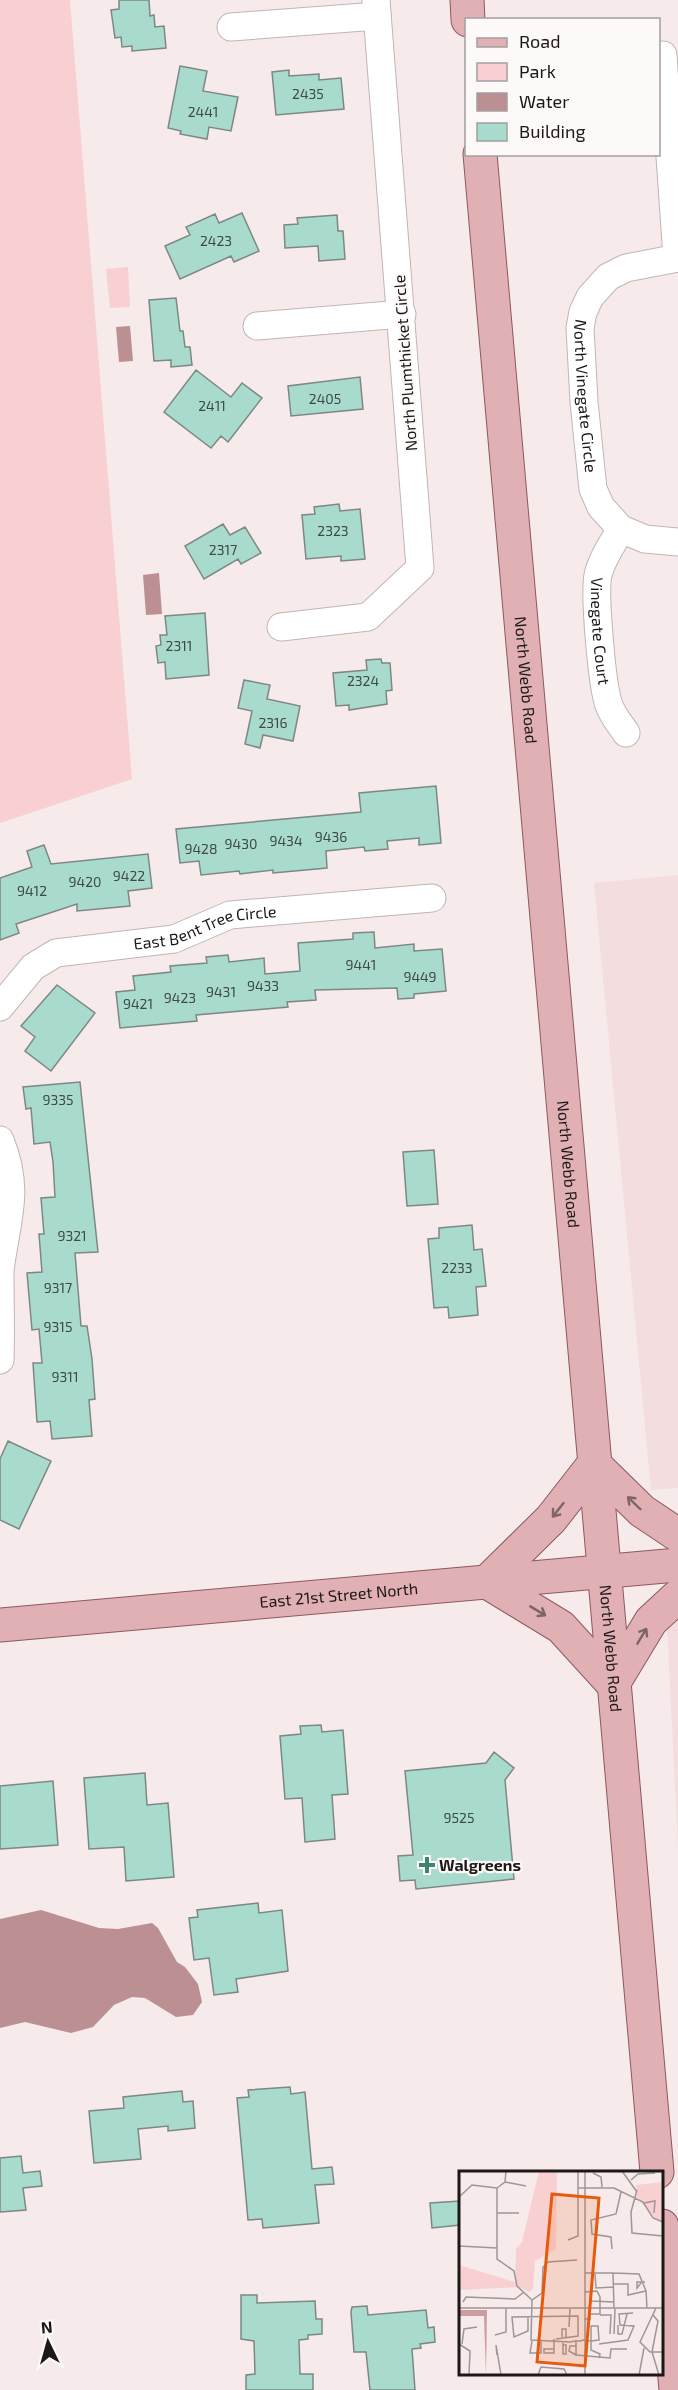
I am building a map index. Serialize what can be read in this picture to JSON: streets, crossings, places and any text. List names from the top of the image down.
{
  "streets": {
    "main road": ["North Webb Road", "East 21st Street North"],
    "street": [
      "North Plumthicket Circle",
      "North Vinegate Circle",
      "Vinegate Court",
      "East Bent Tree Circle"
    ]
  },
  "crossings": [
    ["North Vinegate Circle", "Vinegate Court"],
    ["North Webb Road", "East 21st Street North"]
  ],
  "places": {
    "health": ["Walgreens"]
  },
  "house_numbers": [
    "2435",
    "2441",
    "2423",
    "2405",
    "2411",
    "2323",
    "2317",
    "2311",
    "2324",
    "2316",
    "9436",
    "9434",
    "9430",
    "9428",
    "9422",
    "9420",
    "9412",
    "9441",
    "9449",
    "9433",
    "9431",
    "9423",
    "9421",
    "9335",
    "9321",
    "2233",
    "9317",
    "9315",
    "9311",
    "9525"
  ],
  "legend": [
    "Road",
    "Park",
    "Water",
    "Building"
  ],
  "north": "top"
}
